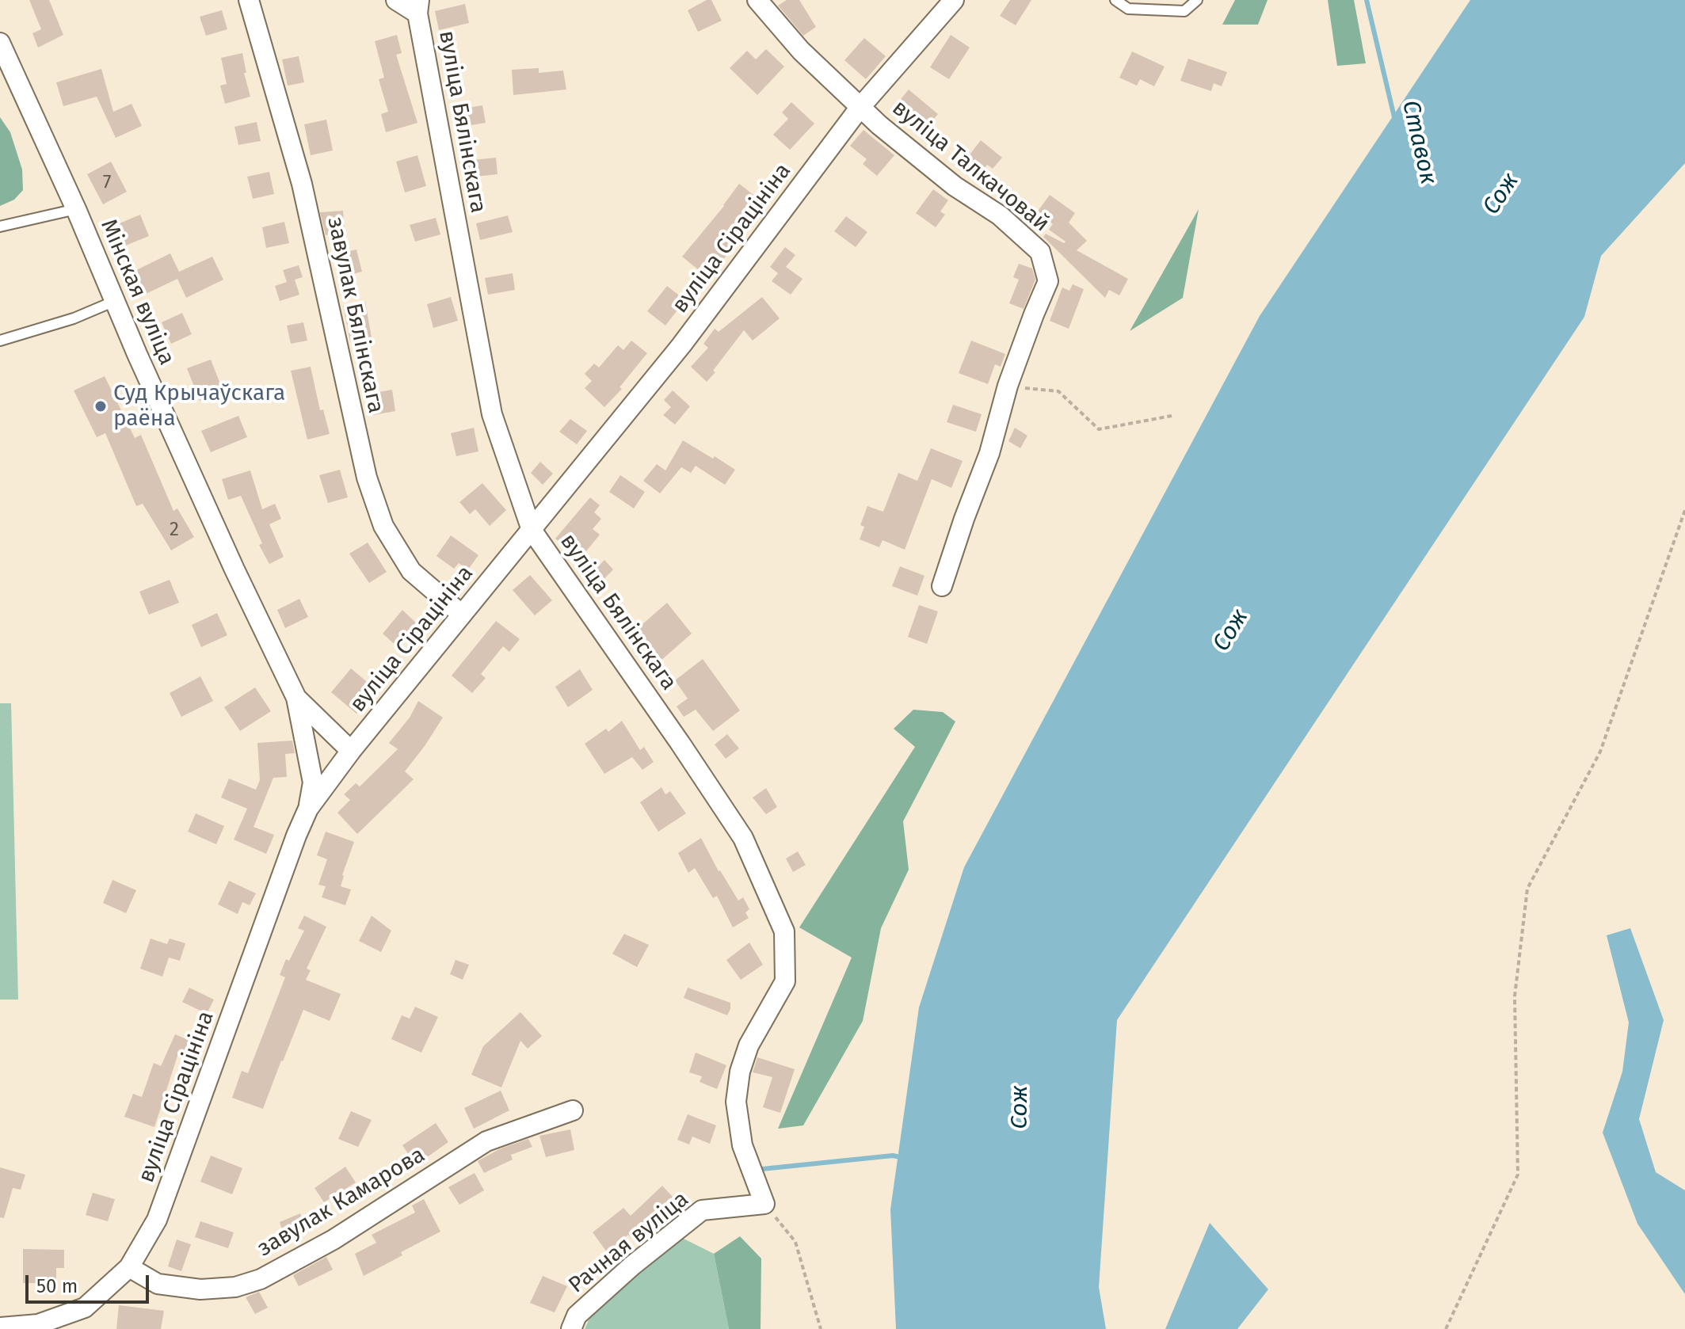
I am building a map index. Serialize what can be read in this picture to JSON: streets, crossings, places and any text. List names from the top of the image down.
{
  "streets": {
    "street": [
      "вуліца Бялінскага",
      "вуліца Талкачовай",
      "вуліца Сірацініна",
      "Мінская вуліца",
      "завулак Бялінскага",
      "завулак Камарова",
      "Рачная вуліца"
    ]
  },
  "crossings": [
    ["вуліца Бялінскага", "вуліца Сірацініна"],
    ["вуліца Бялінскага", "Рачная вуліца"],
    ["вуліца Талкачовай", "вуліца Сірацініна"],
    ["вуліца Сірацініна", "Мінская вуліца"],
    ["вуліца Сірацініна", "завулак Бялінскага"],
    ["вуліца Сірацініна", "завулак Камарова"]
  ],
  "water": ["Ставок", "Сож"],
  "places": ["Суд Крычаўскага раёна"],
  "house_numbers": ["7", "2"],
  "scale_bar": "50 m"
}
